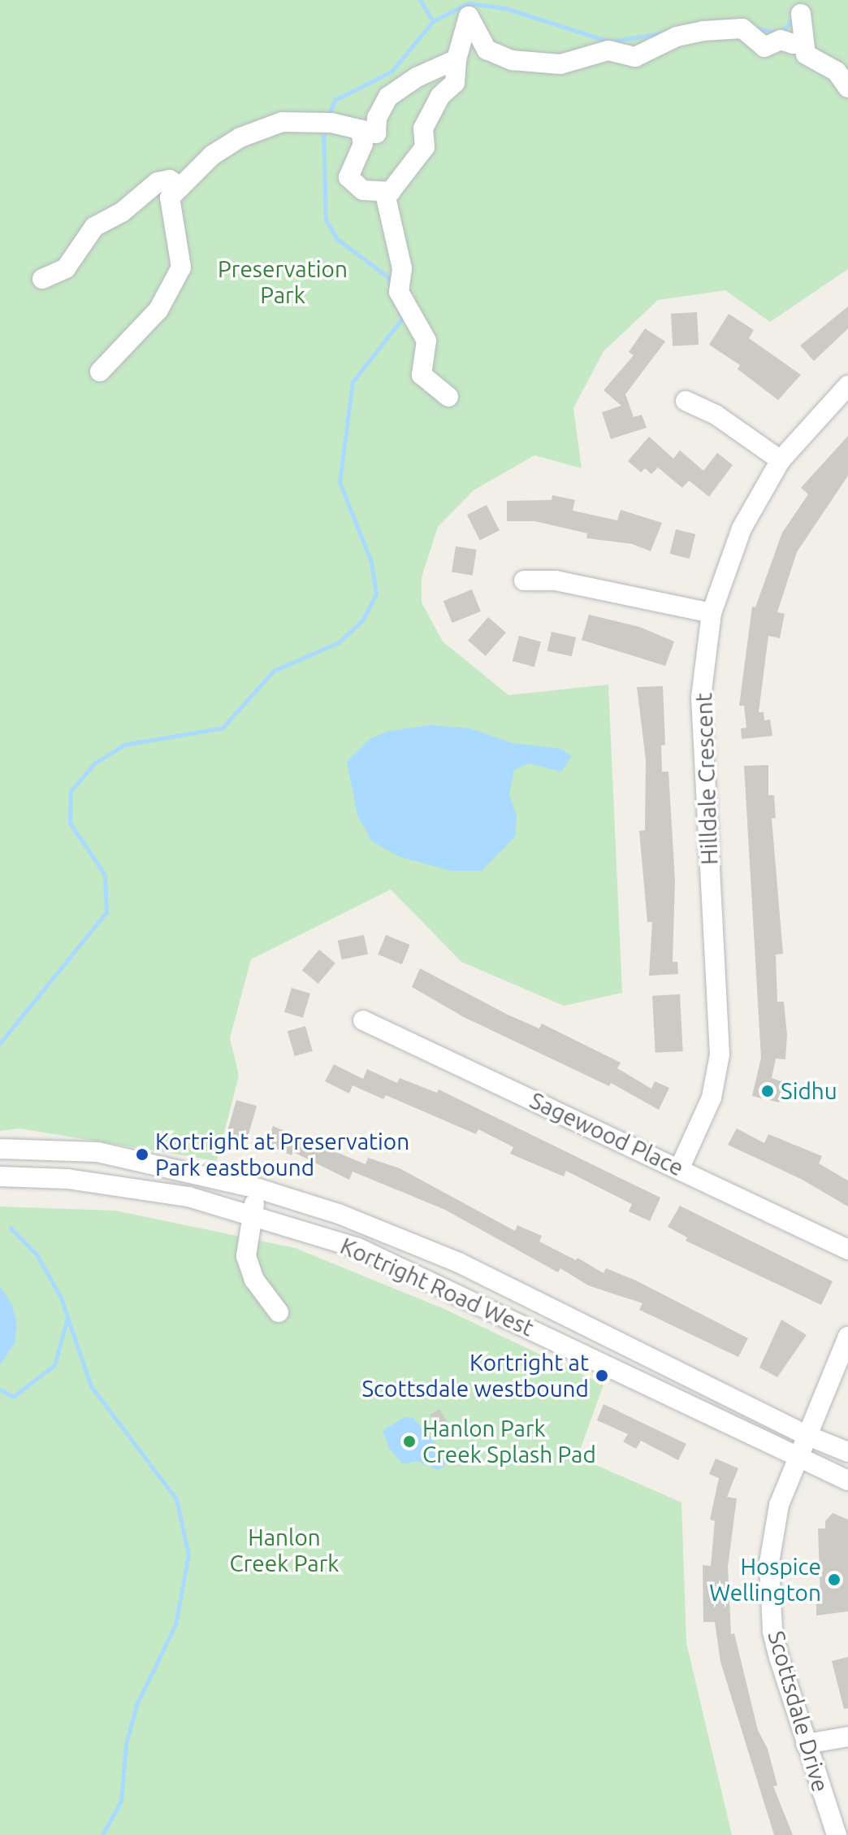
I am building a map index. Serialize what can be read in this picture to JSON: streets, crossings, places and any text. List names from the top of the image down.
{
  "streets": {
    "street": [
      "Hilldale Crescent",
      "Sagewood Place",
      "Kortright Road West",
      "Scottsdale Drive"
    ]
  },
  "crossings": [
    ["Hilldale Crescent", "Sagewood Place"],
    ["Kortright Road West", "Scottsdale Drive"]
  ],
  "parks": ["Preservation Park", "Hanlon Creek Park"],
  "places": [
    "Sidhu",
    "Kortright at Preservation Park eastbound",
    "Kortright at Scottsdale westbound",
    "Hanlon Park Creek Splash Pad",
    "Hospice Wellington"
  ]
}
